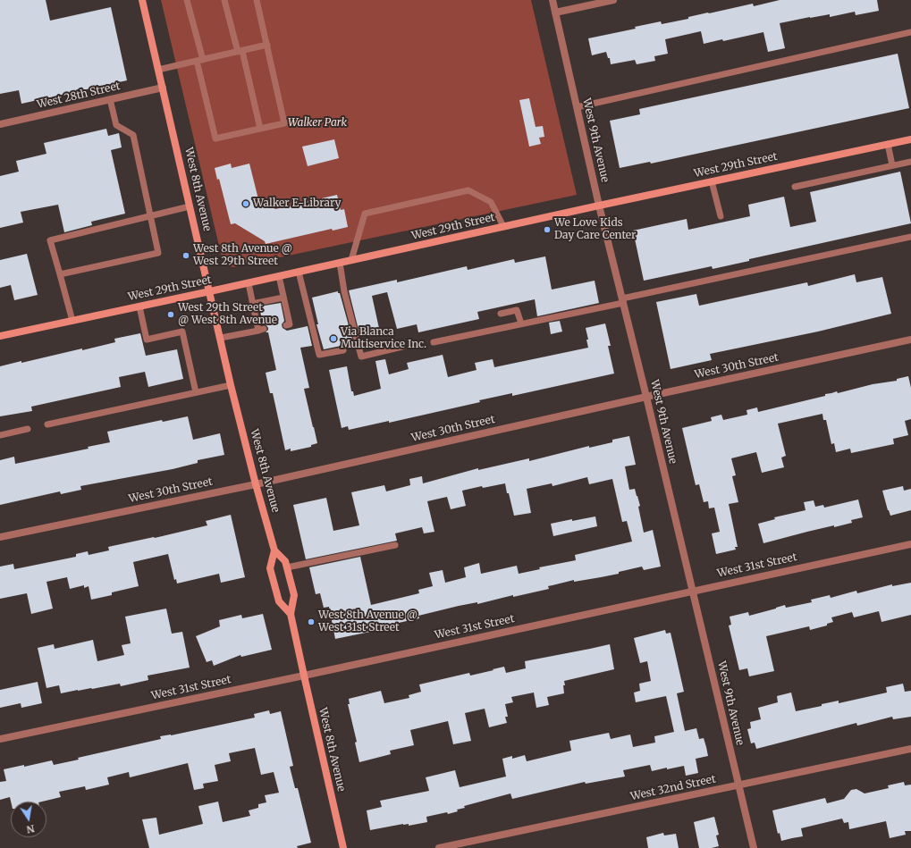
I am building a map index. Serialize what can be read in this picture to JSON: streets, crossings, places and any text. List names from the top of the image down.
{
  "streets": {
    "street": [
      "West 28th Street",
      "West 9th Avenue",
      "West 29th Street",
      "West 8th Avenue",
      "West 30th Street",
      "West 31st Street",
      "West 32nd Street"
    ]
  },
  "crossings": [
    ["West 28th Street", "West 8th Avenue"],
    ["West 9th Avenue", "West 29th Street"],
    ["West 9th Avenue", "West 30th Street"],
    ["West 9th Avenue", "West 31st Street"],
    ["West 9th Avenue", "West 32nd Street"],
    ["West 29th Street", "West 8th Avenue"],
    ["West 8th Avenue", "West 30th Street"],
    ["West 8th Avenue", "West 31st Street"]
  ],
  "parks": ["Walker Park"],
  "places": [
    "Walker E-Library",
    "We Love Kids Day Care Center",
    "West 8th Avenue @ West 29th Street",
    "West 29th Street @ West 8th Avenue",
    "Via Blanca Multiservice Inc.",
    "West 8th Avenue @ West 31st Street"
  ],
  "north": "bottom"
}
